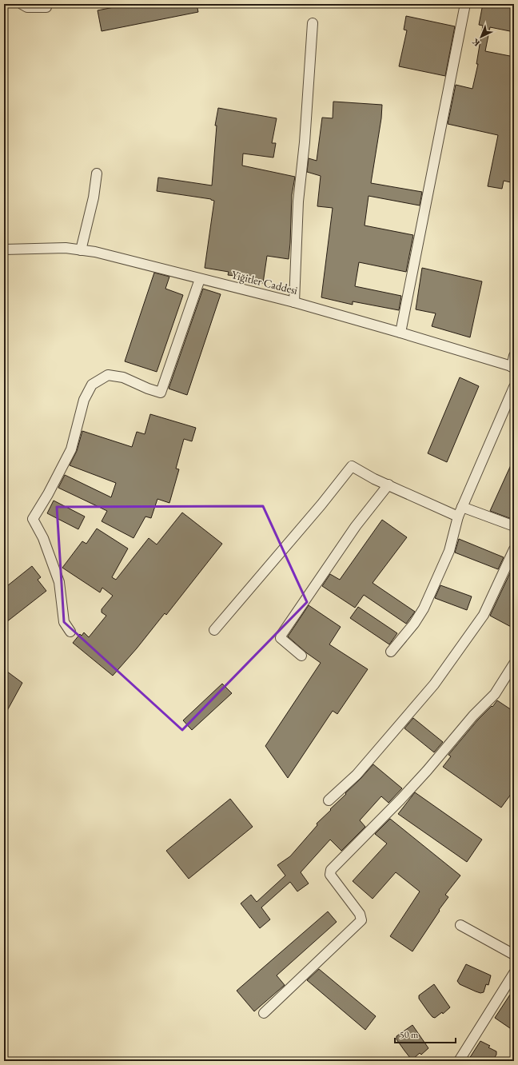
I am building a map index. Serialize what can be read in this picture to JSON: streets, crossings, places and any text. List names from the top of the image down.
{
  "streets": {
    "street": ["Yiğitler Caddesi"]
  },
  "scale_bar": "50 m",
  "north": "bottom left"
}
